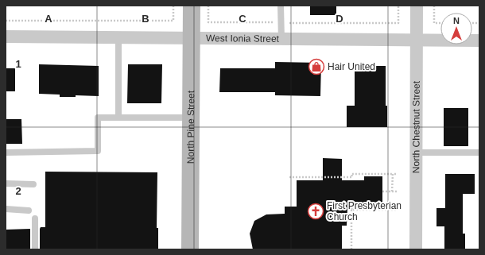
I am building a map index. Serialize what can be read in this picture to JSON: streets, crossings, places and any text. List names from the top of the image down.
{
  "streets": {
    "street": ["West Ionia Street", "North Chestnut Street", "North Pine Street"]
  },
  "crossings": [
    ["West Ionia Street", "North Chestnut Street"],
    ["West Ionia Street", "North Pine Street"]
  ],
  "places": {
    "shop": ["Hair United"],
    "church": ["First Presbyterian Church"]
  },
  "north": "top",
  "grid": {
    "columns": [
      "A",
      "B",
      "C",
      "D"
    ],
    "rows": ["1", "2"]
  }
}
